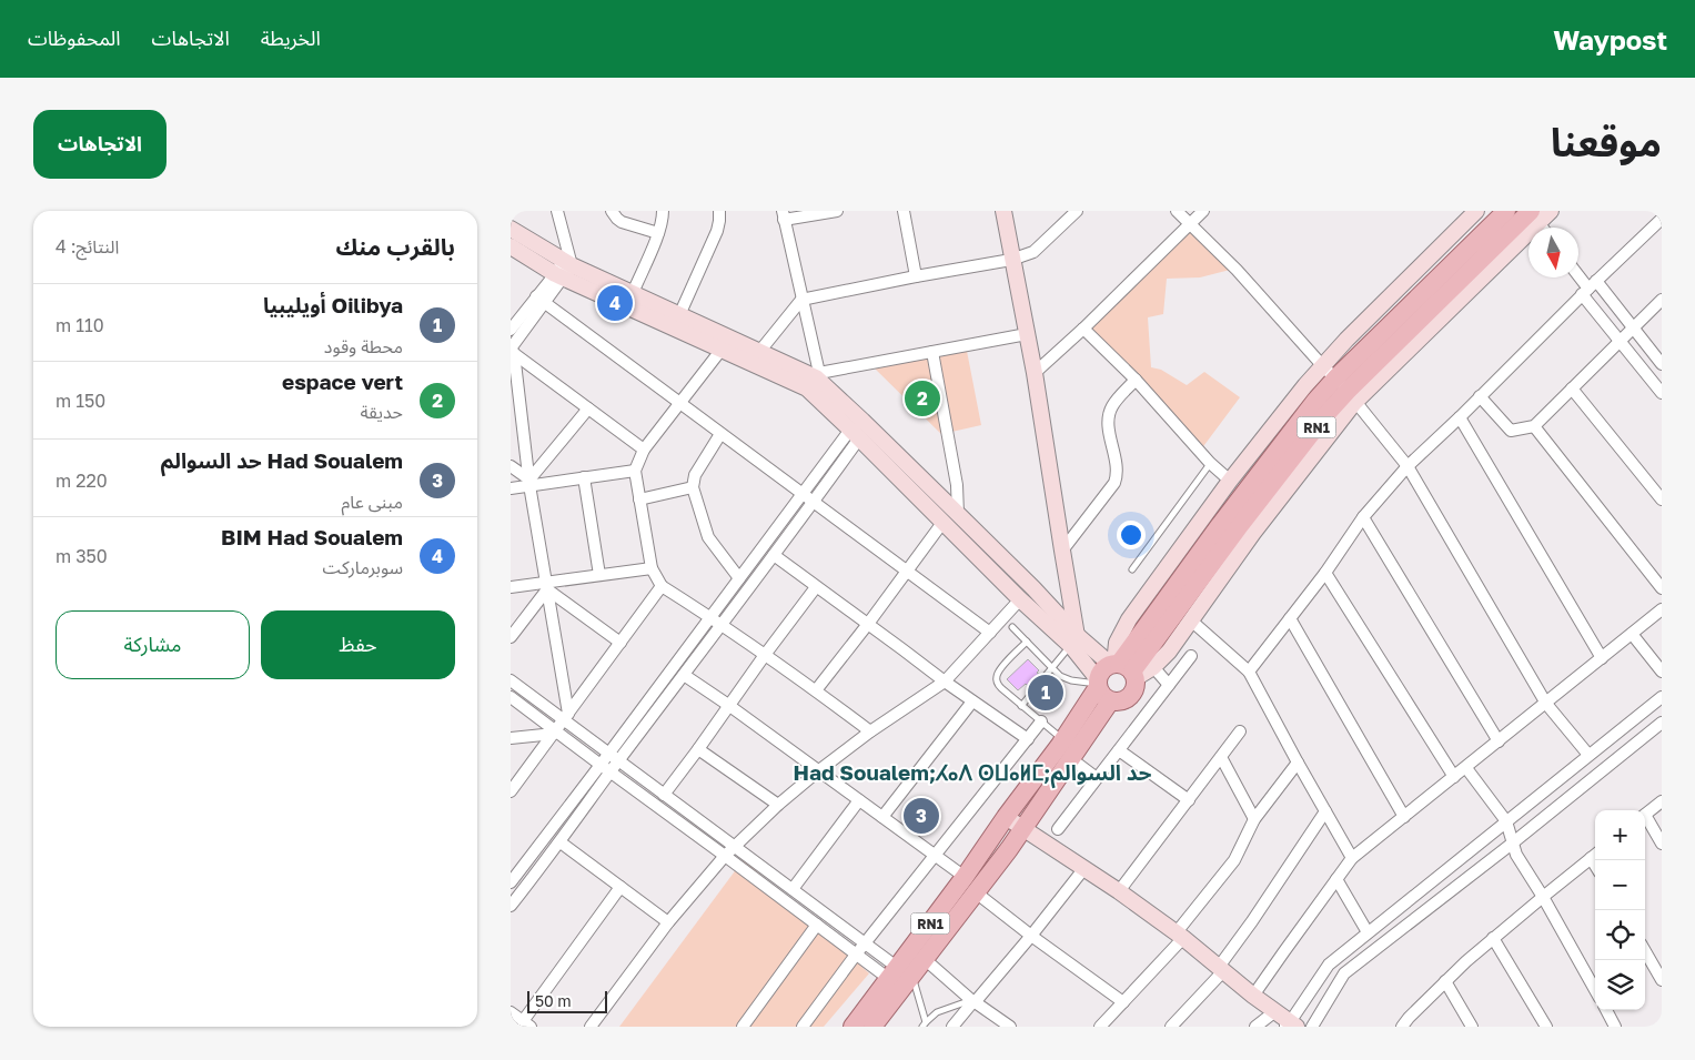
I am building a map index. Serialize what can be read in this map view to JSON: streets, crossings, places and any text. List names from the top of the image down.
{
  "streets": {
    "main road": ["RN1"]
  },
  "districts": ["Had Soualem;ⵃⴰⴷ ⵙⵡⴰⵍⵎ;حد السوالم"],
  "scale_bar": "50 m",
  "north": "bottom",
  "page": {
    "header": "Waypost",
    "nav": ["الخريطة", "الاتجاهات", "المحفوظات"],
    "title": "موقعنا",
    "buttons": [
      "الاتجاهات",
      ["حفظ", "مشاركة"]
    ],
    "heading": ["بالقرب منك", "النتائج: 4"],
    "pins": [
      "4",
      "2",
      "1",
      "3"
    ],
    "list": [
      {
        "mark": "1",
        "name": "Oilibya أويليبيا",
        "note": "محطة وقود",
        "value": "110 m"
      },
      {
        "mark": "2",
        "name": "espace vert",
        "note": "حديقة",
        "value": "150 m"
      },
      {
        "mark": "3",
        "name": "Had Soualem حد السوالم",
        "note": "مبنى عام",
        "value": "220 m"
      },
      {
        "mark": "4",
        "name": "BIM Had Soualem",
        "note": "سوبرماركت",
        "value": "350 m"
      }
    ],
    "map_buttons": ["+", "−"],
    "scale": "50 m"
  }
}
